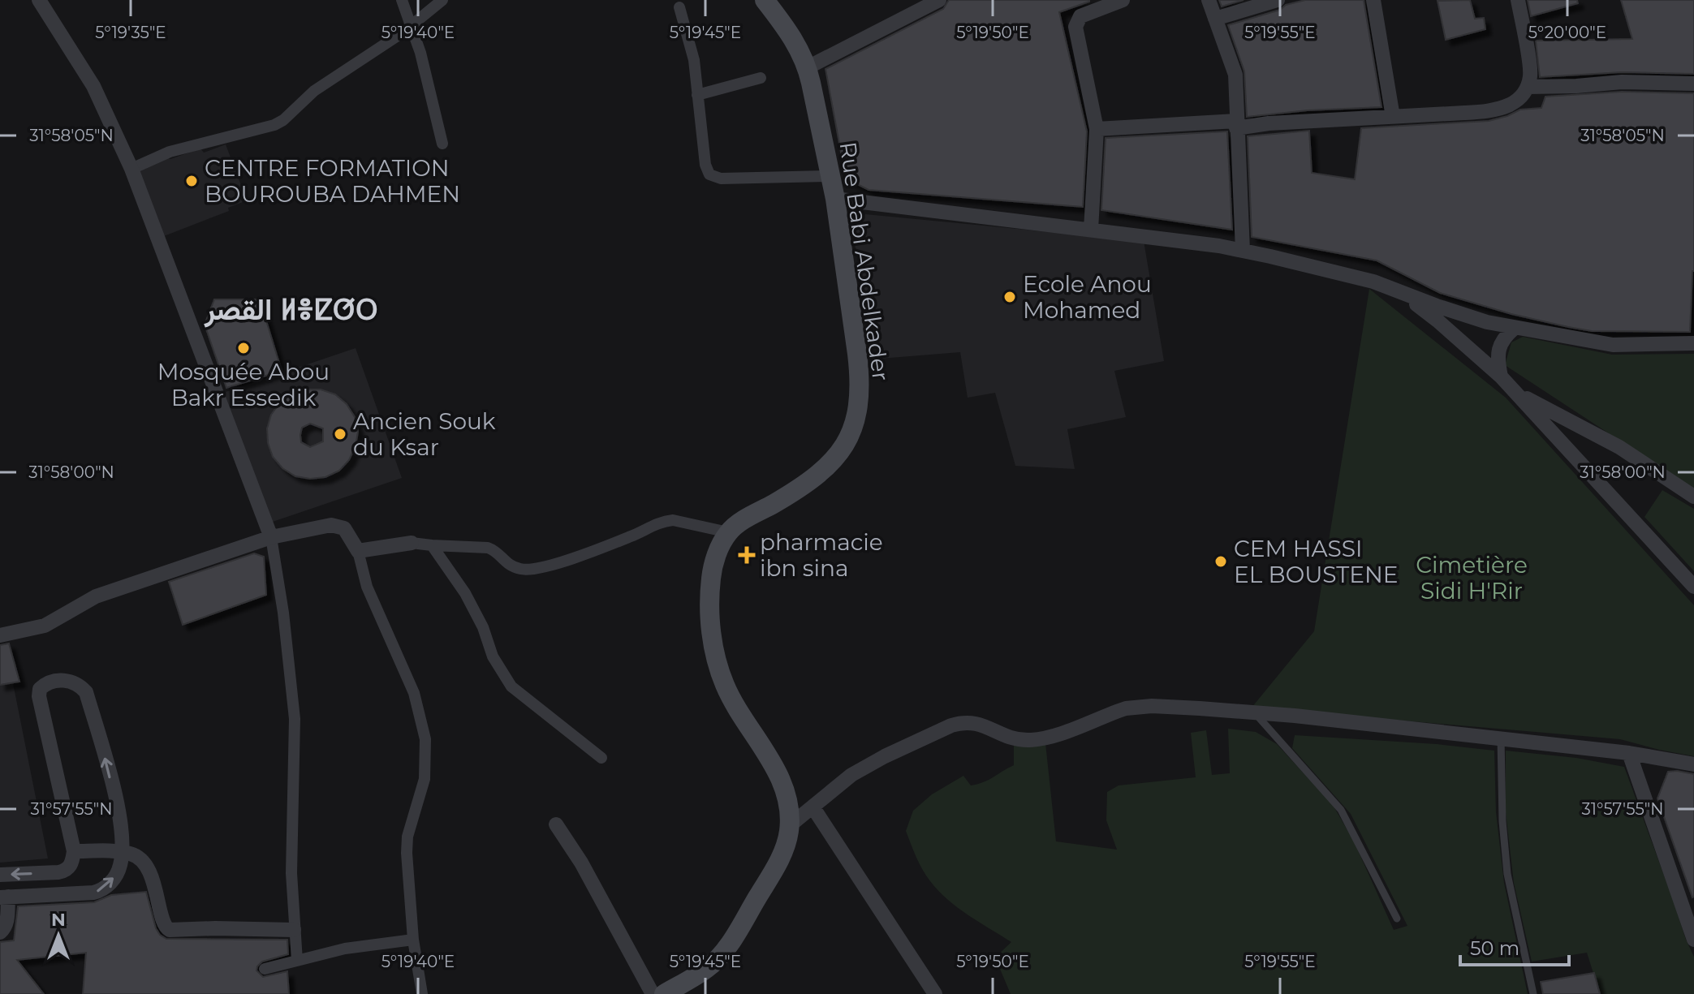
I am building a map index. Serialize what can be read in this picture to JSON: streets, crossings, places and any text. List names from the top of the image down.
{
  "streets": {
    "main road": ["Rue Babi Abdelkader"]
  },
  "districts": ["القصر ⵍⴻⵇⵚⵔ"],
  "parks": ["Cimetière Sidi H'Rir"],
  "places": {
    "other": [
      "CENTRE FORMATION BOUROUBA DAHMEN",
      "Ecole Anou Mohamed",
      "Mosquée Abou Bakr Essedik",
      "Ancien Souk du Ksar",
      "CEM HASSI EL BOUSTENE"
    ],
    "health": ["pharmacie ibn sina"]
  },
  "scale_bar": "50 m",
  "north": "top",
  "coordinates": [
    "5°19'35\"E",
    "5°19'40\"E",
    "5°19'45\"E",
    "5°19'50\"E",
    "5°19'55\"E",
    "5°20'00\"E",
    "31°58'05\"N",
    "31°58'00\"N",
    "31°57'55\"N"
  ]
}
